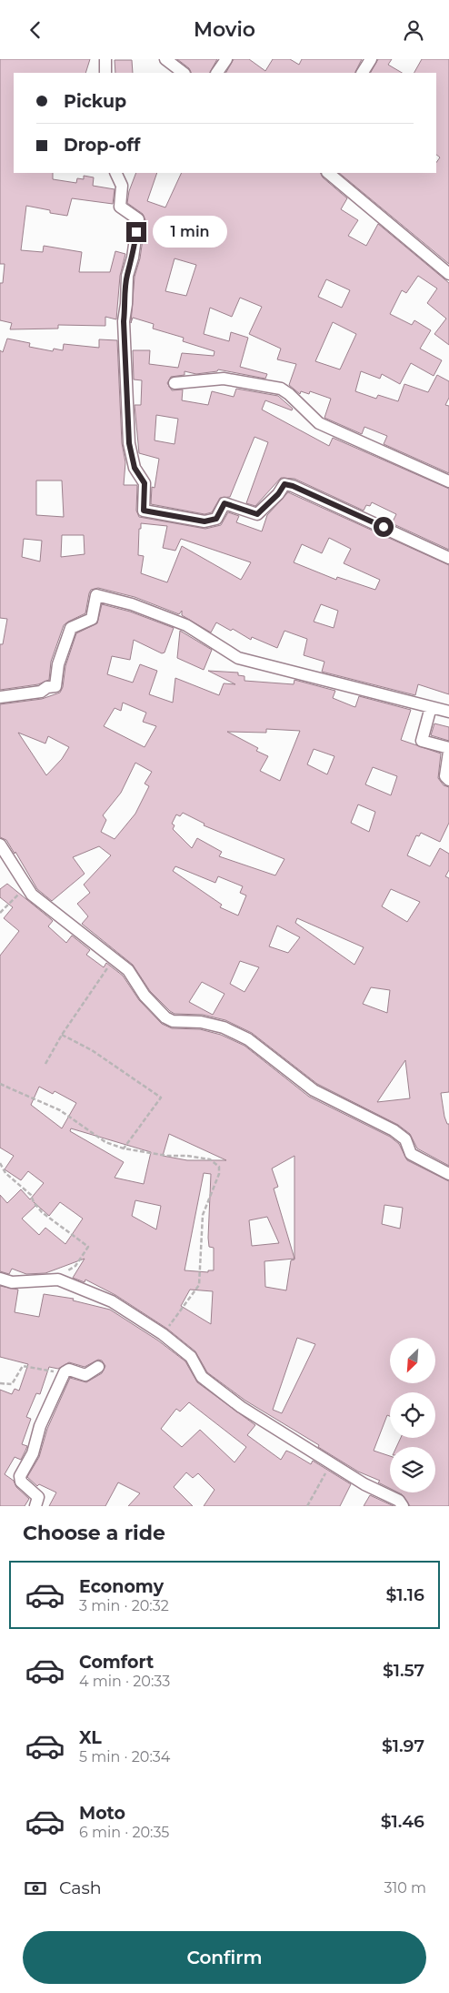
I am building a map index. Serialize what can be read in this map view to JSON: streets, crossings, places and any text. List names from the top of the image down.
{
  "north": "bottom left",
  "page": {
    "header": "Movio",
    "banner": ["Pickup", "Drop-off"],
    "bubble": "1 min",
    "heading": "Choose a ride",
    "list": [
      {
        "name": "Economy",
        "note": "3 min · 20:32",
        "value": "$1.16"
      },
      {
        "name": "Comfort",
        "note": "4 min · 20:33",
        "value": "$1.57"
      },
      {
        "name": "XL",
        "note": "5 min · 20:34",
        "value": "$1.97"
      },
      {
        "name": "Moto",
        "note": "6 min · 20:35",
        "value": "$1.46"
      }
    ],
    "pay": ["Cash", "310 m"],
    "buttons": "Confirm"
  }
}
